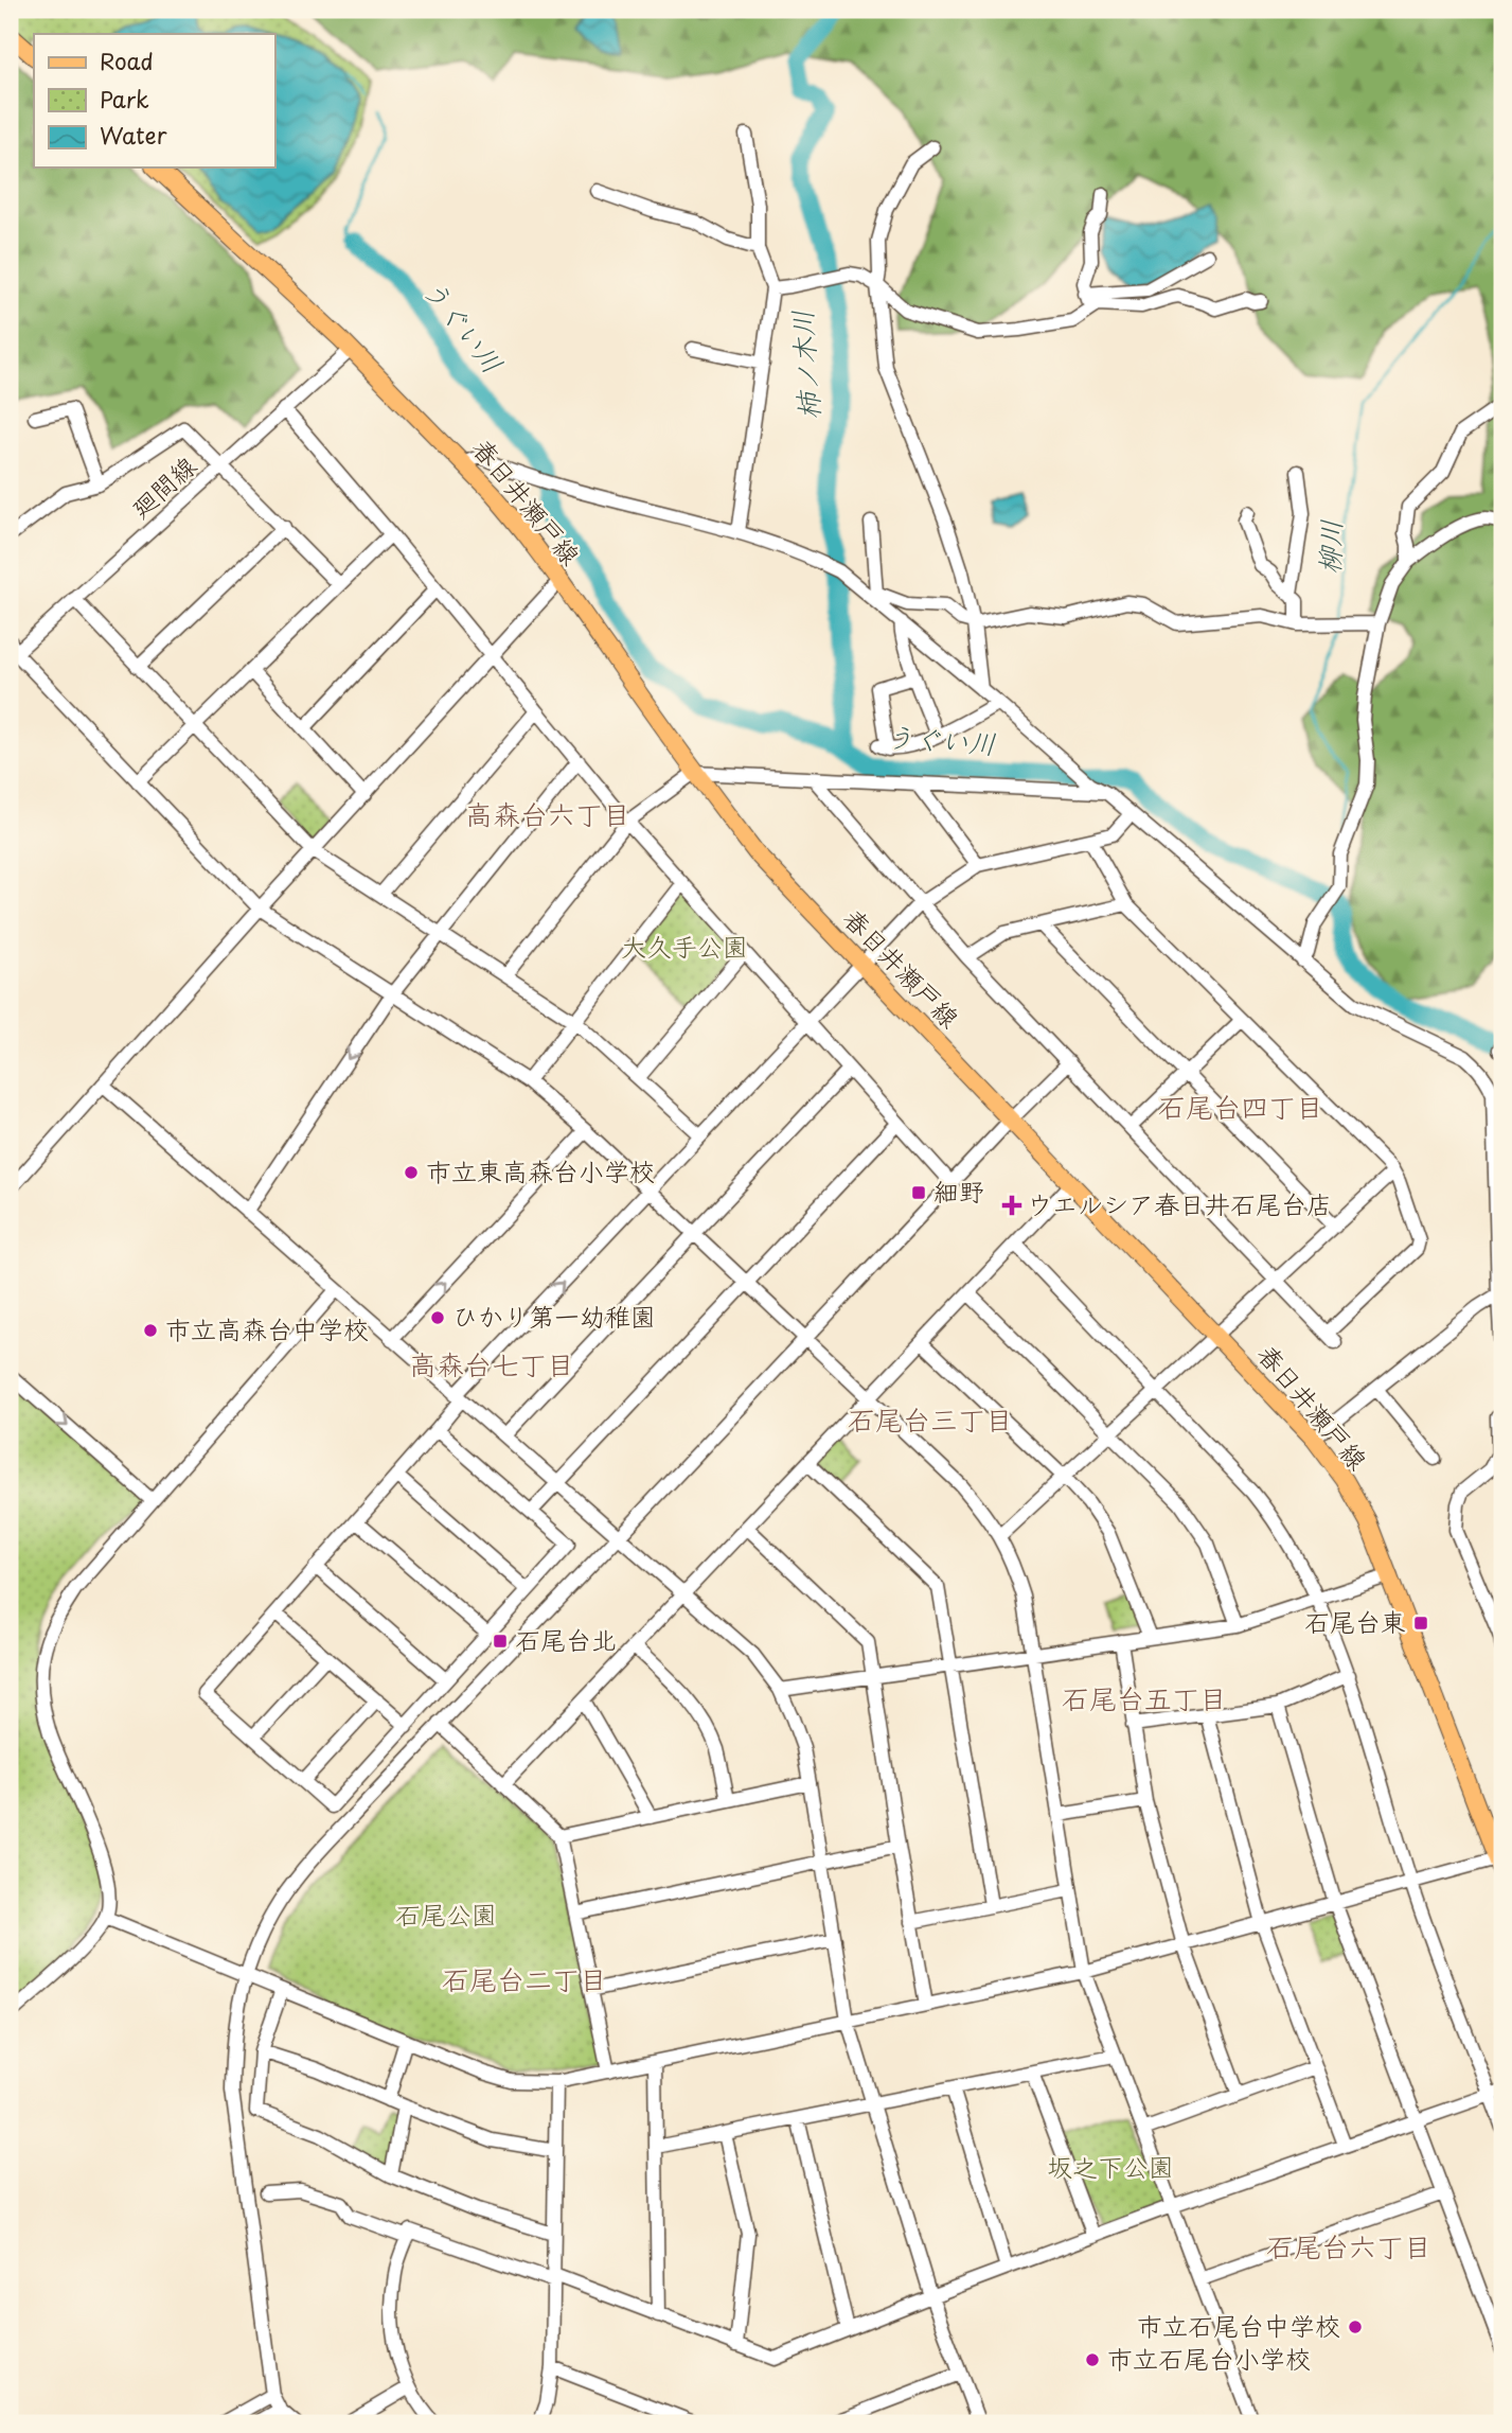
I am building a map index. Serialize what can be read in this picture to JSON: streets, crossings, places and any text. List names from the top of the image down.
{
  "streets": {
    "main road": ["春日井瀬戸線"],
    "street": ["廻間線"]
  },
  "crossings": [
    ["廻間線", "春日井瀬戸線"]
  ],
  "districts": [
    "高森台六丁目",
    "石尾台四丁目",
    "高森台七丁目",
    "石尾台三丁目",
    "石尾台五丁目",
    "石尾台二丁目",
    "石尾台六丁目"
  ],
  "water": ["うぐい川", "柿ノ木川", "柳川"],
  "parks": ["大久手公園", "石尾公園", "坂之下公園"],
  "places": {
    "other": [
      "市立東高森台小学校",
      "ひかり第一幼稚園",
      "市立高森台中学校",
      "市立石尾台中学校",
      "市立石尾台小学校"
    ],
    "transit": ["細野", "石尾台東", "石尾台北"],
    "health": ["ウエルシア春日井石尾台店"]
  },
  "legend": ["Road", "Park", "Water"]
}
